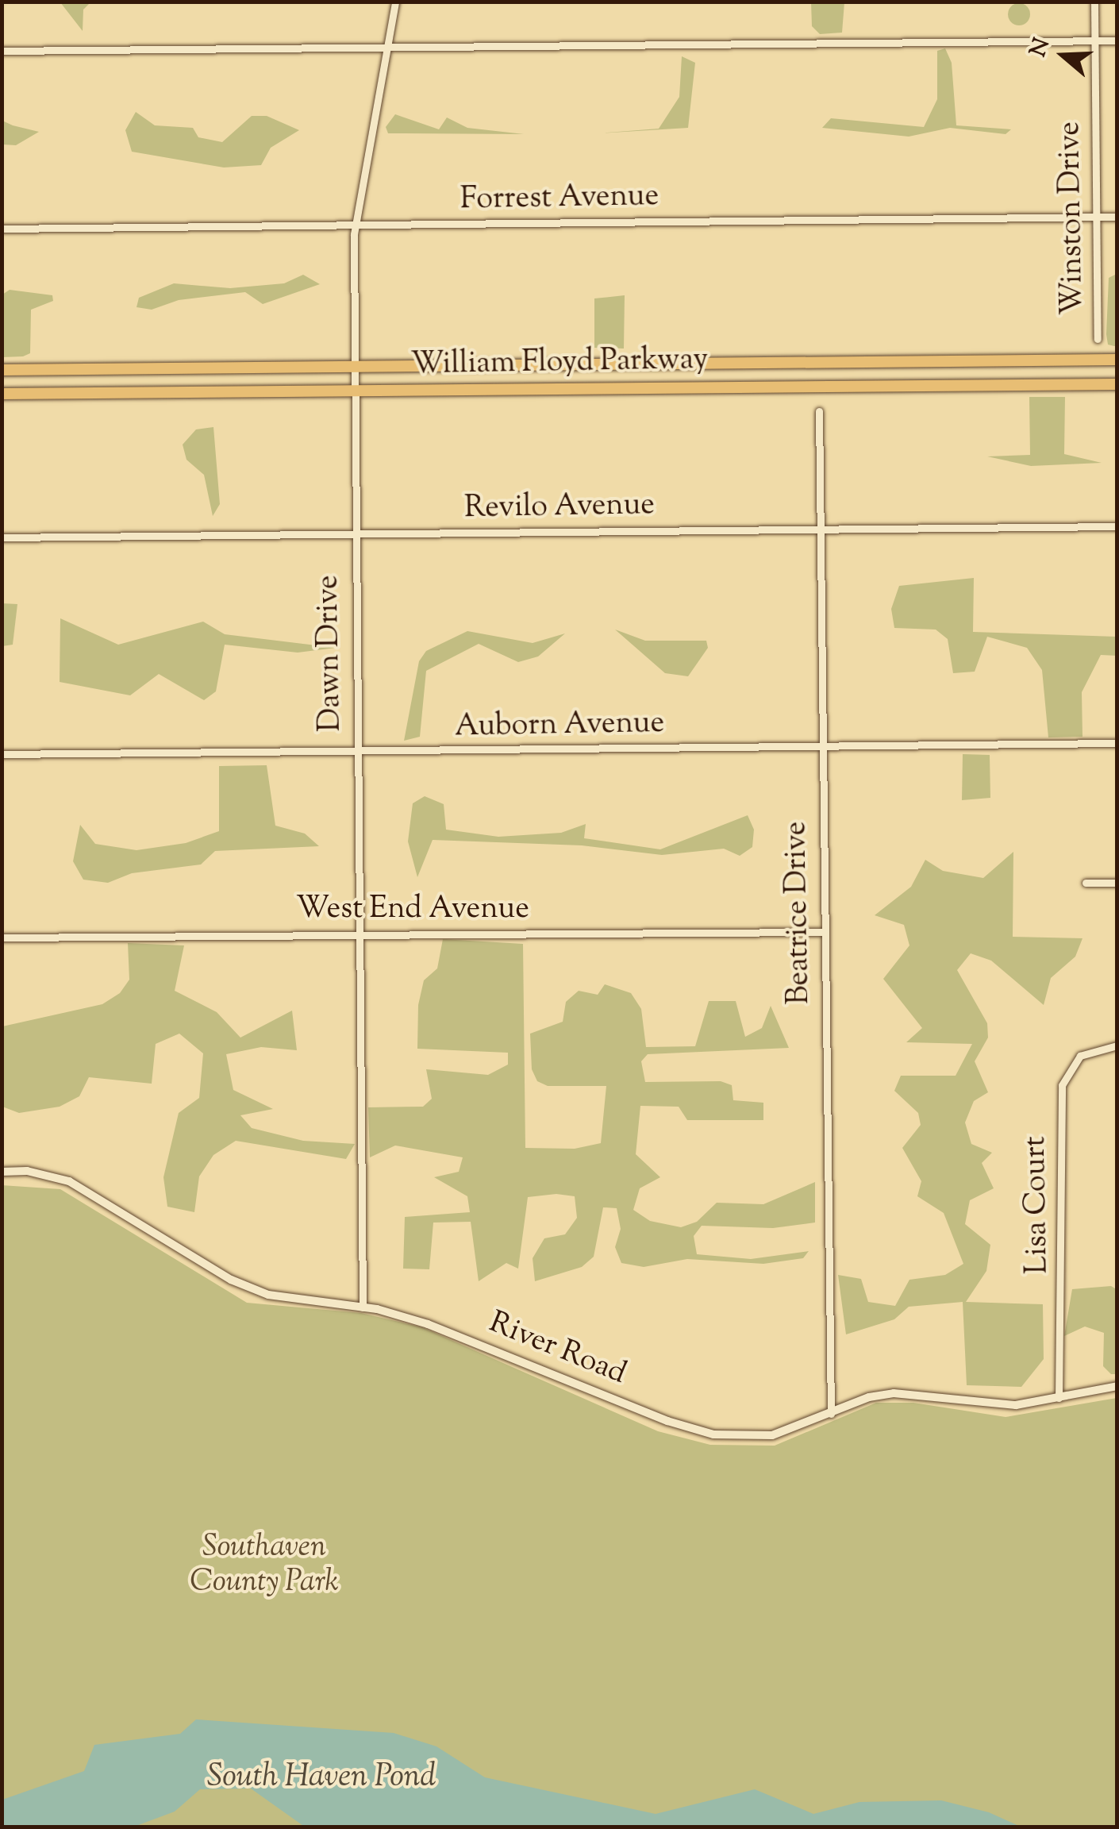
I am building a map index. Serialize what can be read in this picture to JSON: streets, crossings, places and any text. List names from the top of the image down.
{
  "streets": {
    "highway": ["William Floyd Parkway"],
    "street": [
      "Forrest Avenue",
      "Winston Drive",
      "Revilo Avenue",
      "Dawn Drive",
      "Auborn Avenue",
      "West End Avenue",
      "Beatrice Drive",
      "Lisa Court",
      "River Road"
    ]
  },
  "crossings": [
    ["Forrest Avenue", "Winston Drive"],
    ["Forrest Avenue", "Dawn Drive"],
    ["William Floyd Parkway", "Dawn Drive"],
    ["Revilo Avenue", "Dawn Drive"],
    ["Revilo Avenue", "Beatrice Drive"],
    ["Dawn Drive", "Auborn Avenue"],
    ["Dawn Drive", "West End Avenue"],
    ["Dawn Drive", "River Road"],
    ["Auborn Avenue", "Beatrice Drive"],
    ["West End Avenue", "Beatrice Drive"],
    ["Beatrice Drive", "River Road"],
    ["Lisa Court", "River Road"]
  ],
  "water": ["South Haven Pond"],
  "parks": ["Southaven County Park"],
  "north": "left"
}
